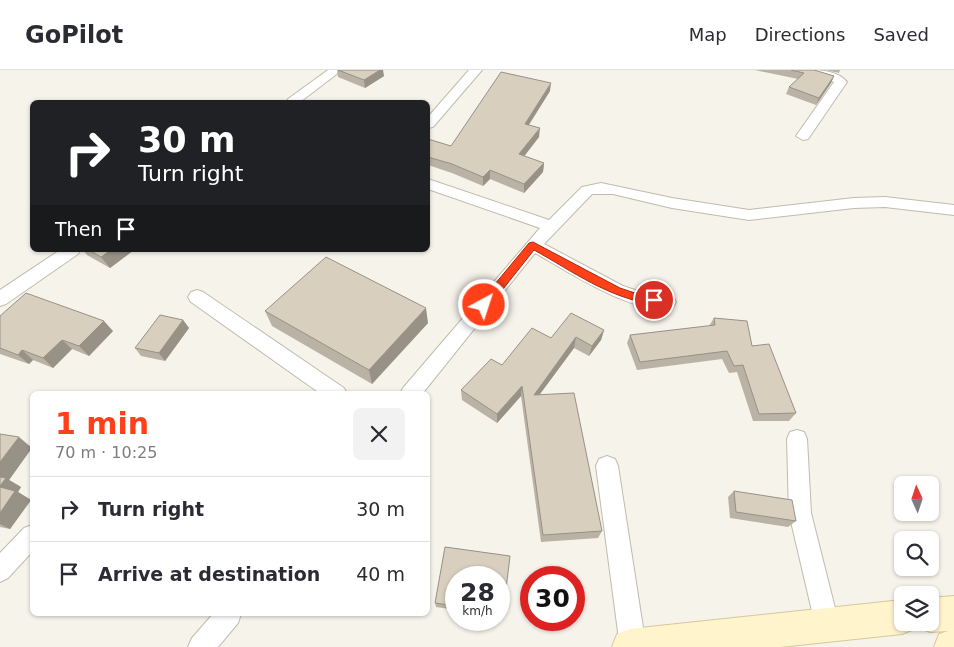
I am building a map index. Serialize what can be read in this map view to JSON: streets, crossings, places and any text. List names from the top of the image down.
{
  "north": "top",
  "page": {
    "header": "GoPilot",
    "nav": ["Map", "Directions", "Saved"],
    "turn": ["30 m", "Turn right"],
    "then": "Then",
    "heading": ["1 min", "70 m · 10:25"],
    "list": [
      {
        "name": "Turn right",
        "value": "30 m"
      },
      {
        "name": "Arrive at destination",
        "value": "40 m"
      }
    ],
    "speed": "28 km/h",
    "limit": "30"
  }
}
